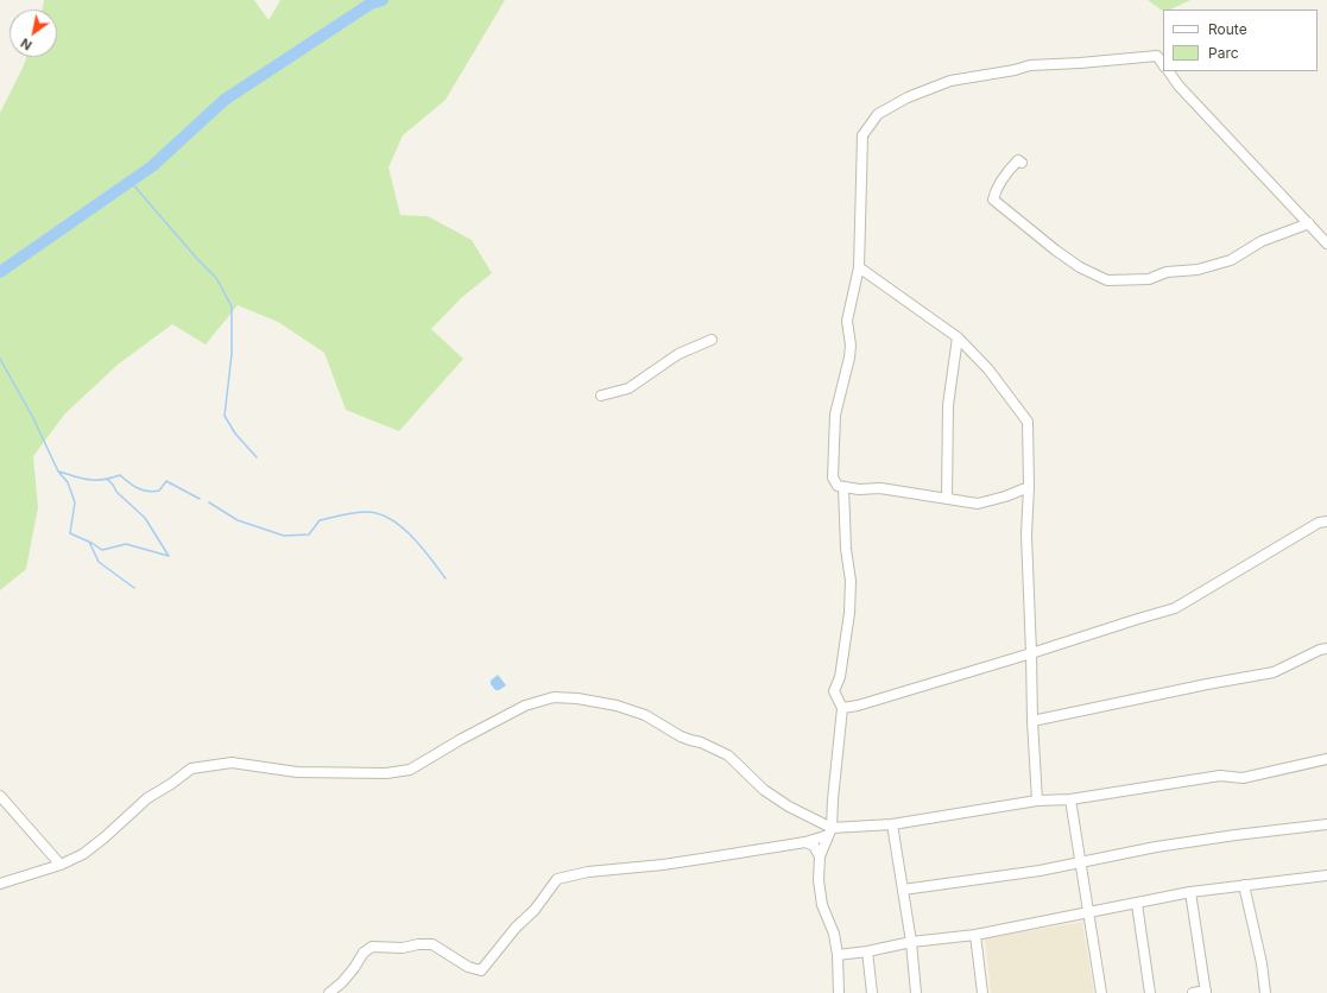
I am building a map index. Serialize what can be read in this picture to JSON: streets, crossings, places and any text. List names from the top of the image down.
{
  "legend": ["Route", "Parc"],
  "north": "bottom left"
}
